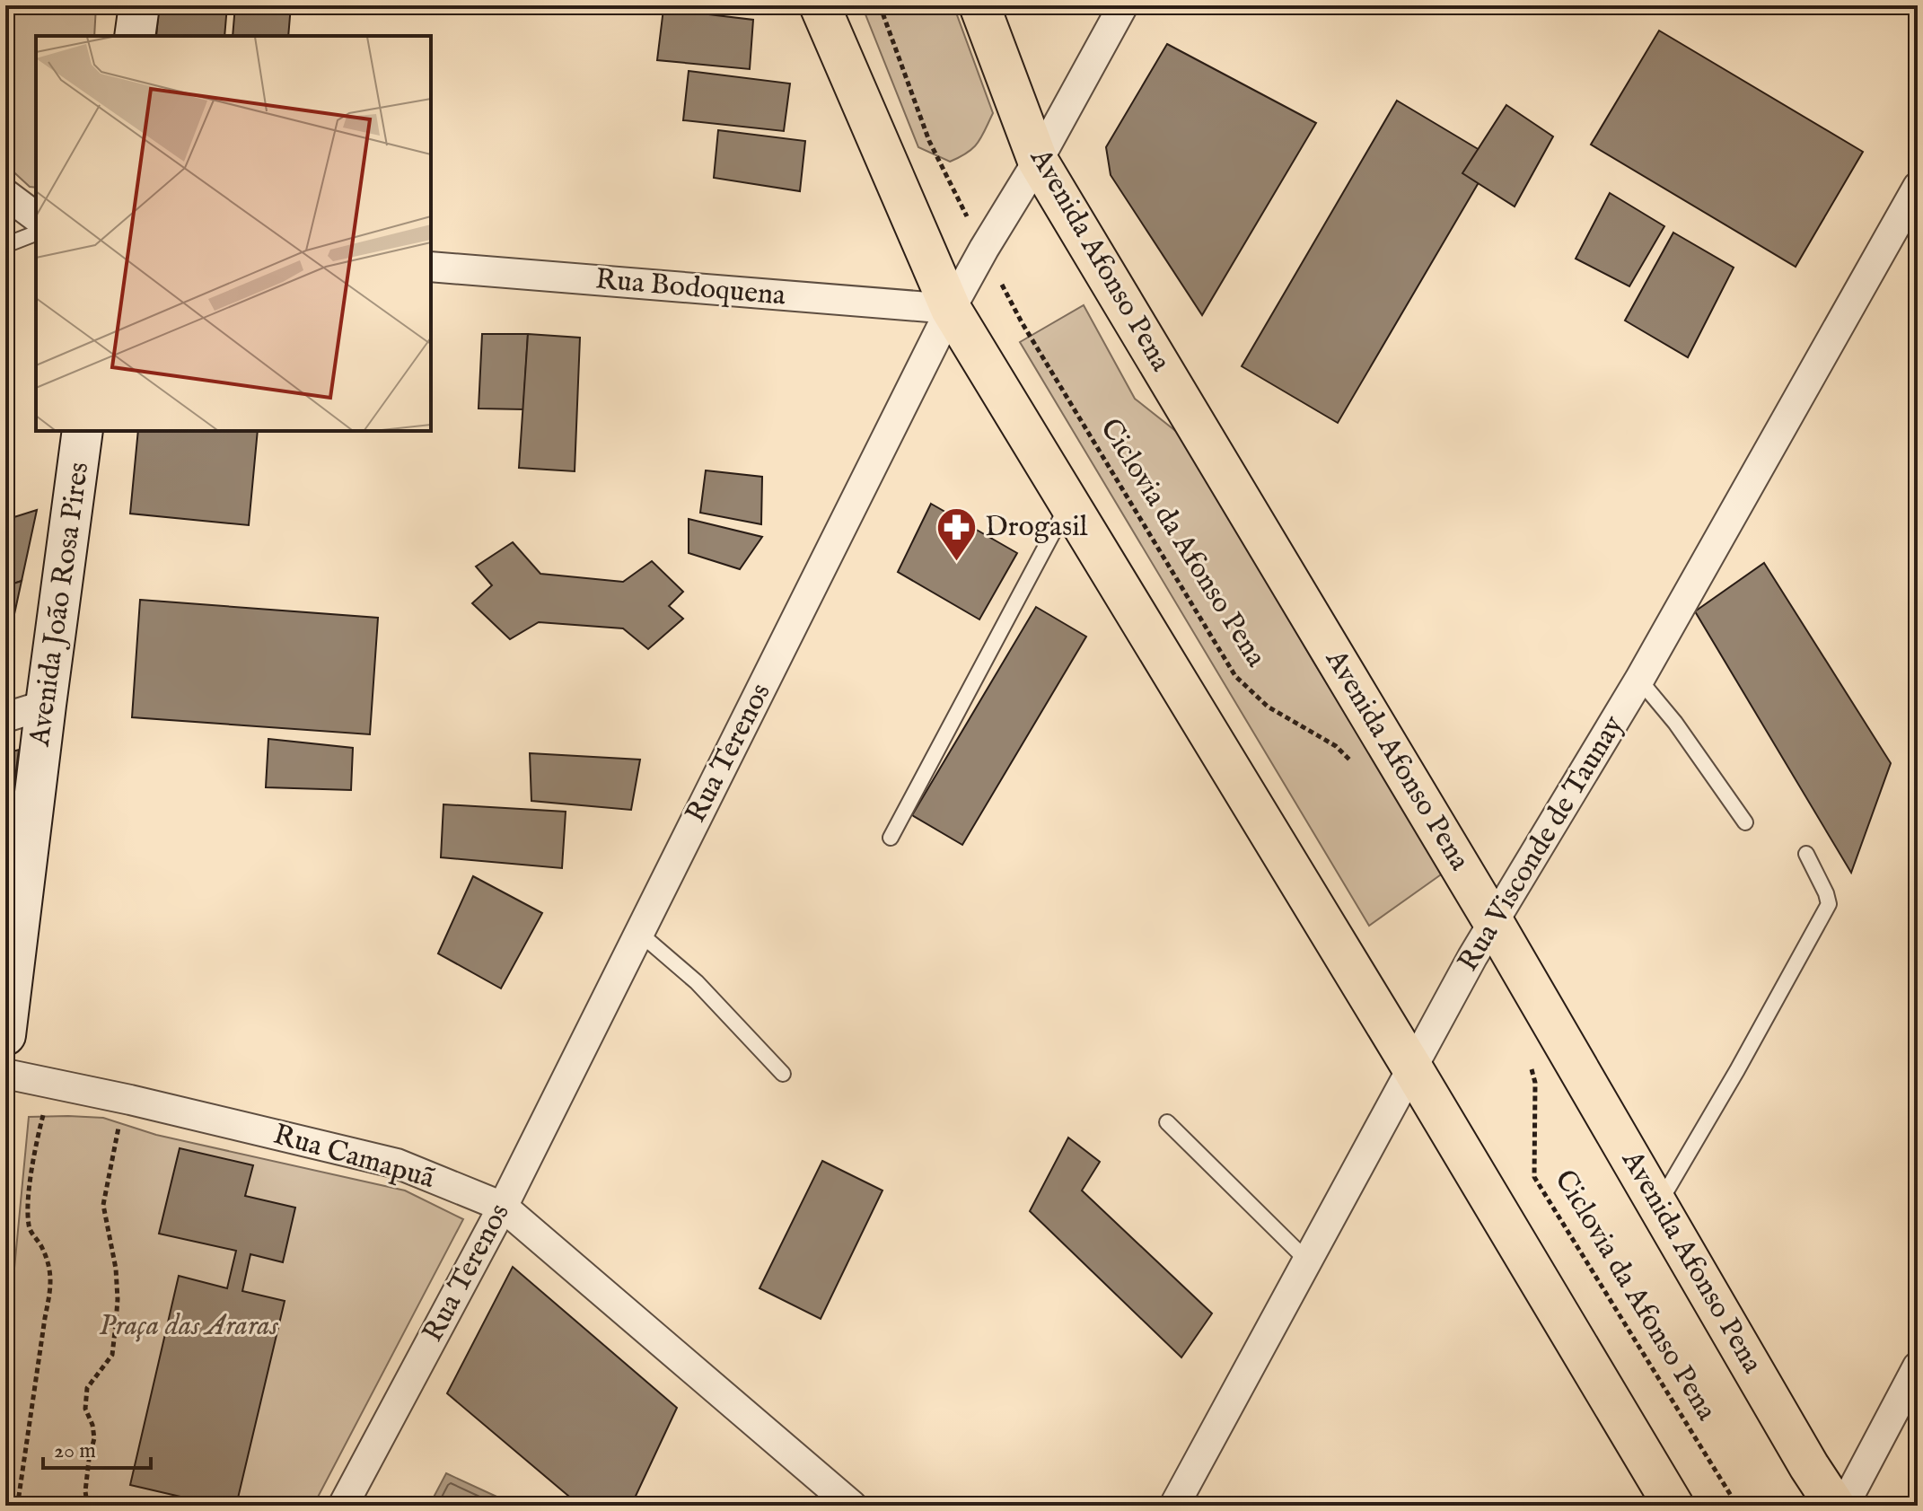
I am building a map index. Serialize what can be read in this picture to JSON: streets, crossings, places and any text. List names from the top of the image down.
{
  "streets": {
    "main road": ["Avenida Afonso Pena"],
    "street": [
      "Rua Bodoquena",
      "Avenida João Rosa Pires",
      "Rua Terenos",
      "Rua Visconde de Taunay",
      "Rua Camapuã"
    ],
    "path": ["Ciclovia da Afonso Pena"]
  },
  "crossings": [
    ["Avenida Afonso Pena", "Rua Terenos"],
    ["Avenida Afonso Pena", "Rua Visconde de Taunay"],
    ["Rua Bodoquena", "Rua Terenos"],
    ["Ciclovia da Afonso Pena", "Rua Terenos"],
    ["Rua Terenos", "Rua Camapuã"]
  ],
  "parks": ["Praça das Araras"],
  "places": {
    "pharmacy": ["Drogasil"]
  },
  "scale_bar": "20 m"
}
